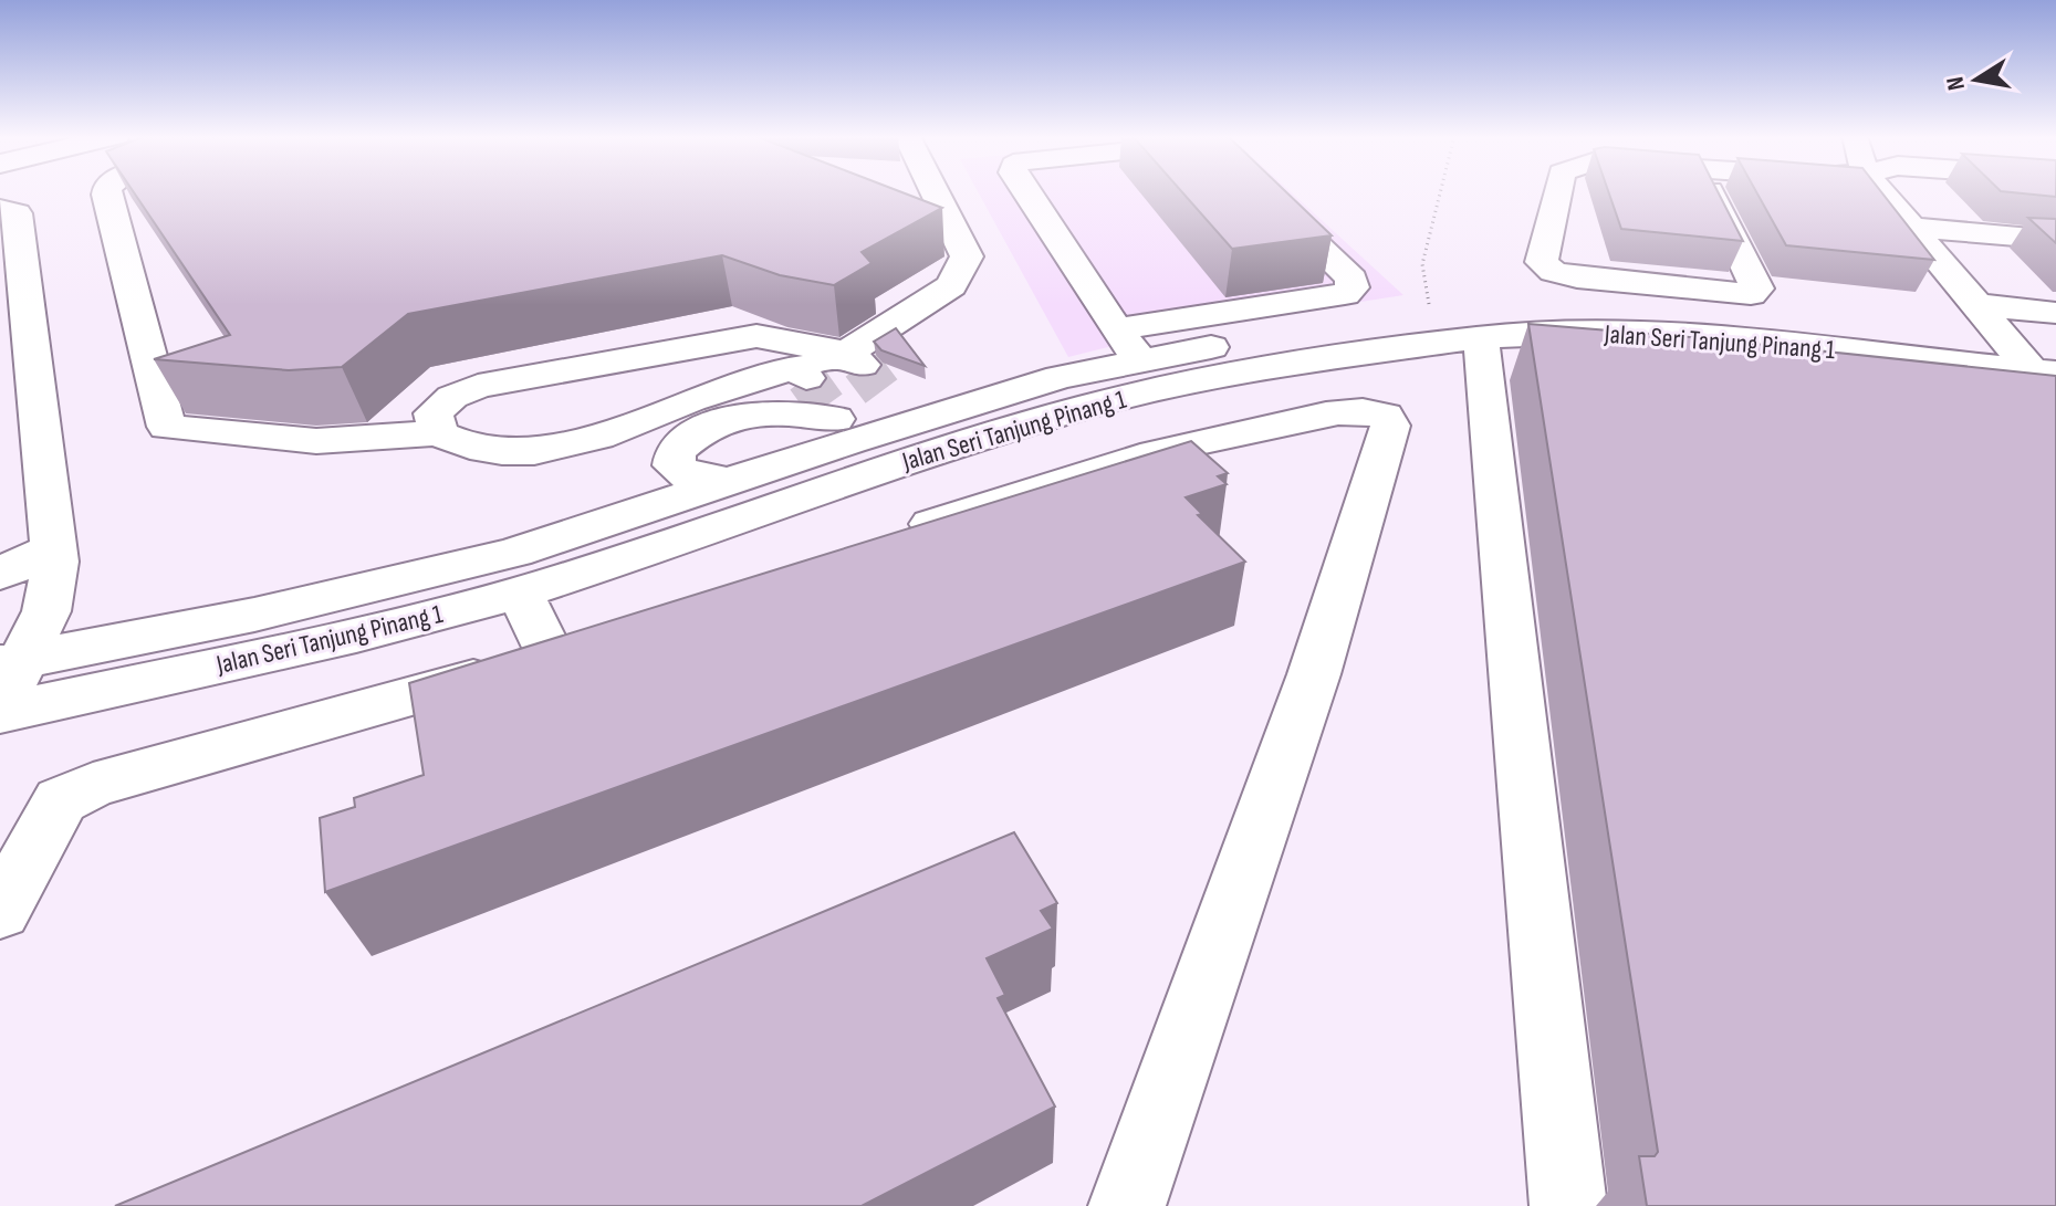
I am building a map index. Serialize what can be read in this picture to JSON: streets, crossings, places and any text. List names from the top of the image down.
{
  "streets": {
    "street": ["Jalan Seri Tanjung Pinang 1"]
  },
  "north": "left"
}
